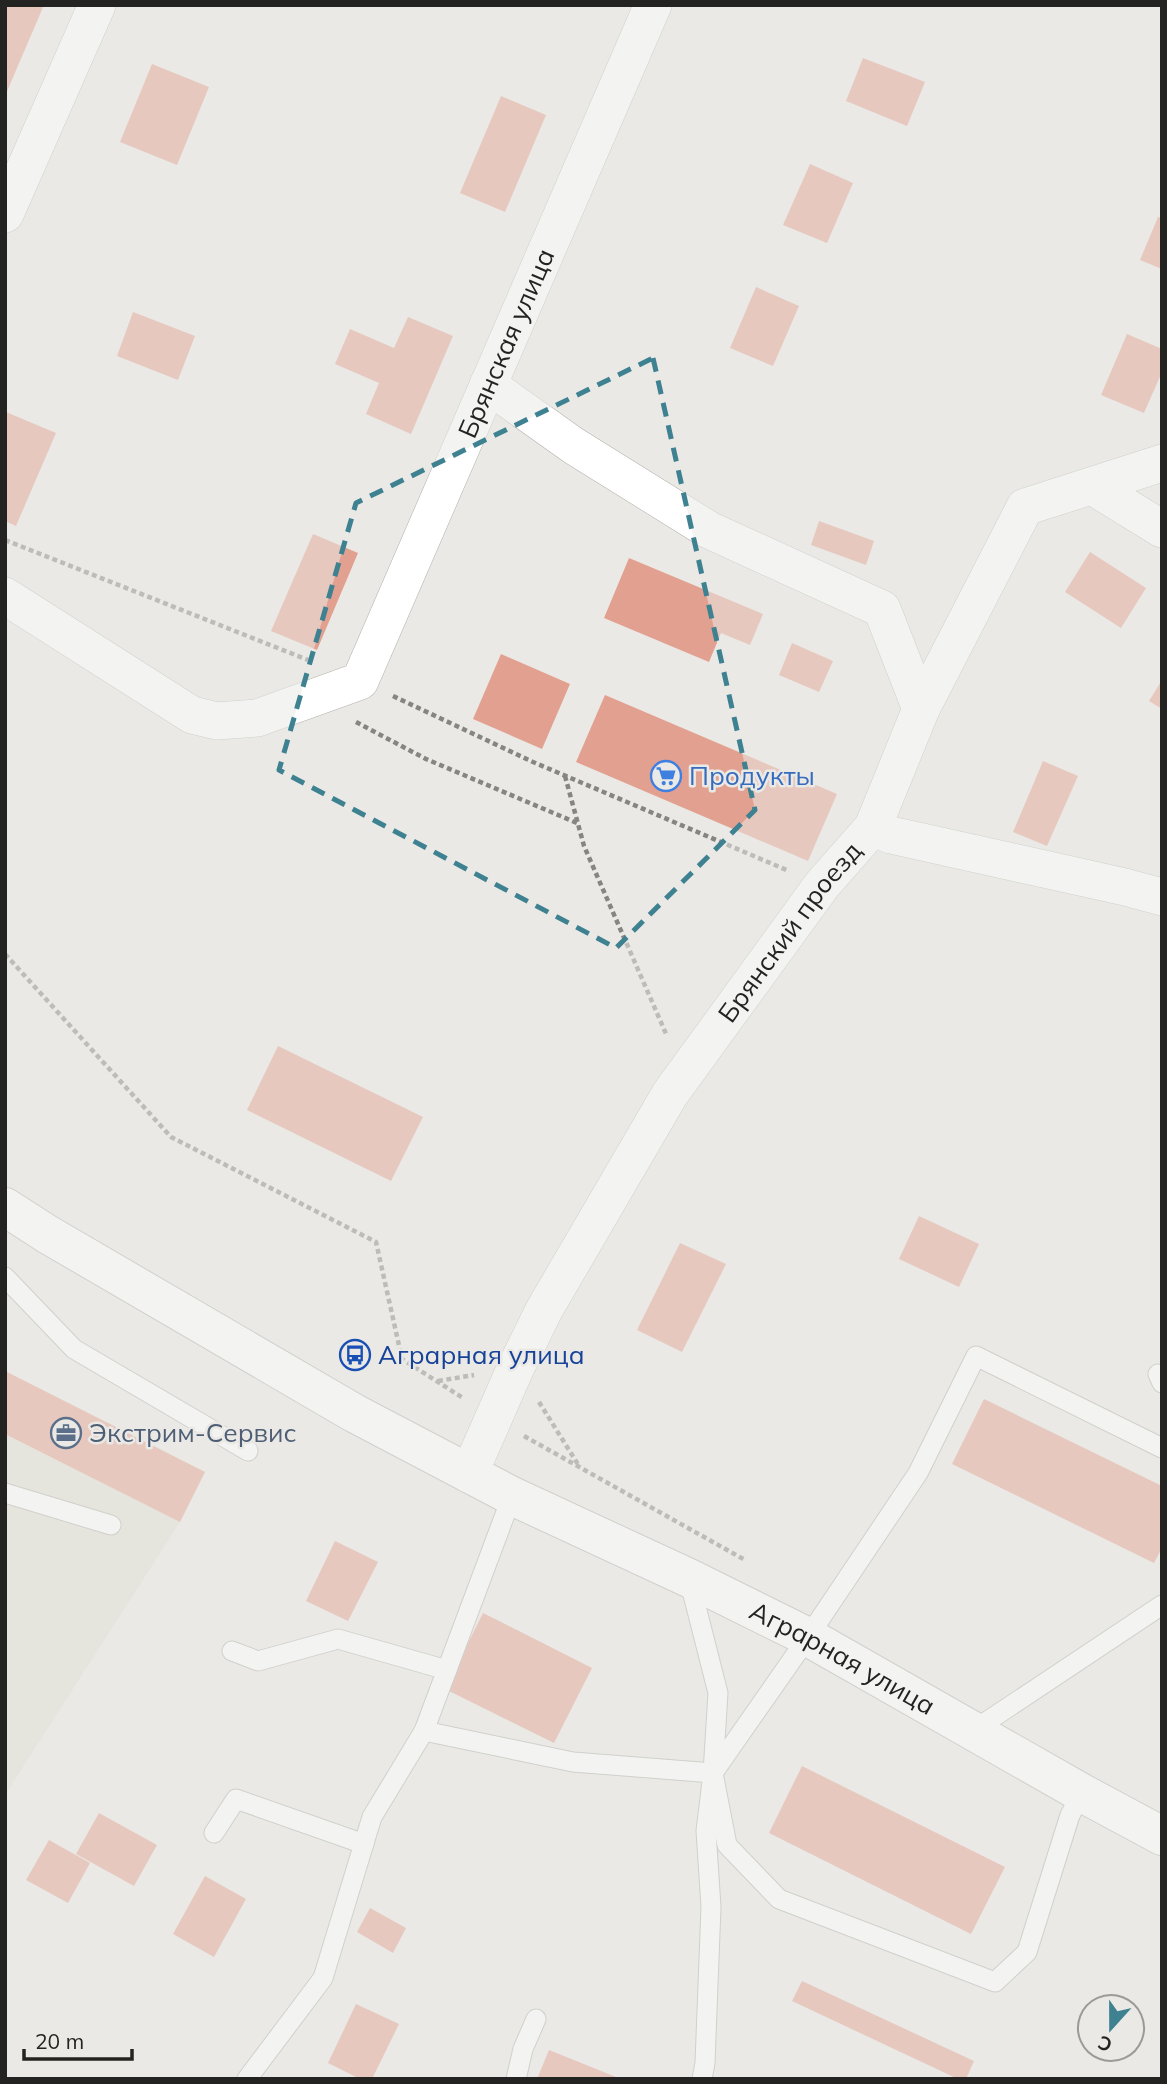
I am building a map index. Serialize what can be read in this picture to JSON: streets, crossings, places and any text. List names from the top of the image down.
{
  "streets": {
    "street": ["Брянская улица", "Брянский проезд", "Аграрная улица"]
  },
  "crossings": [
    ["Брянский проезд", "Аграрная улица"]
  ],
  "places": {
    "supermarket": ["Продукты"],
    "bus stop": ["Аграрная улица"],
    "office": ["Экстрим-Сервис"]
  },
  "scale_bar": "20 m",
  "north": "bottom"
}
